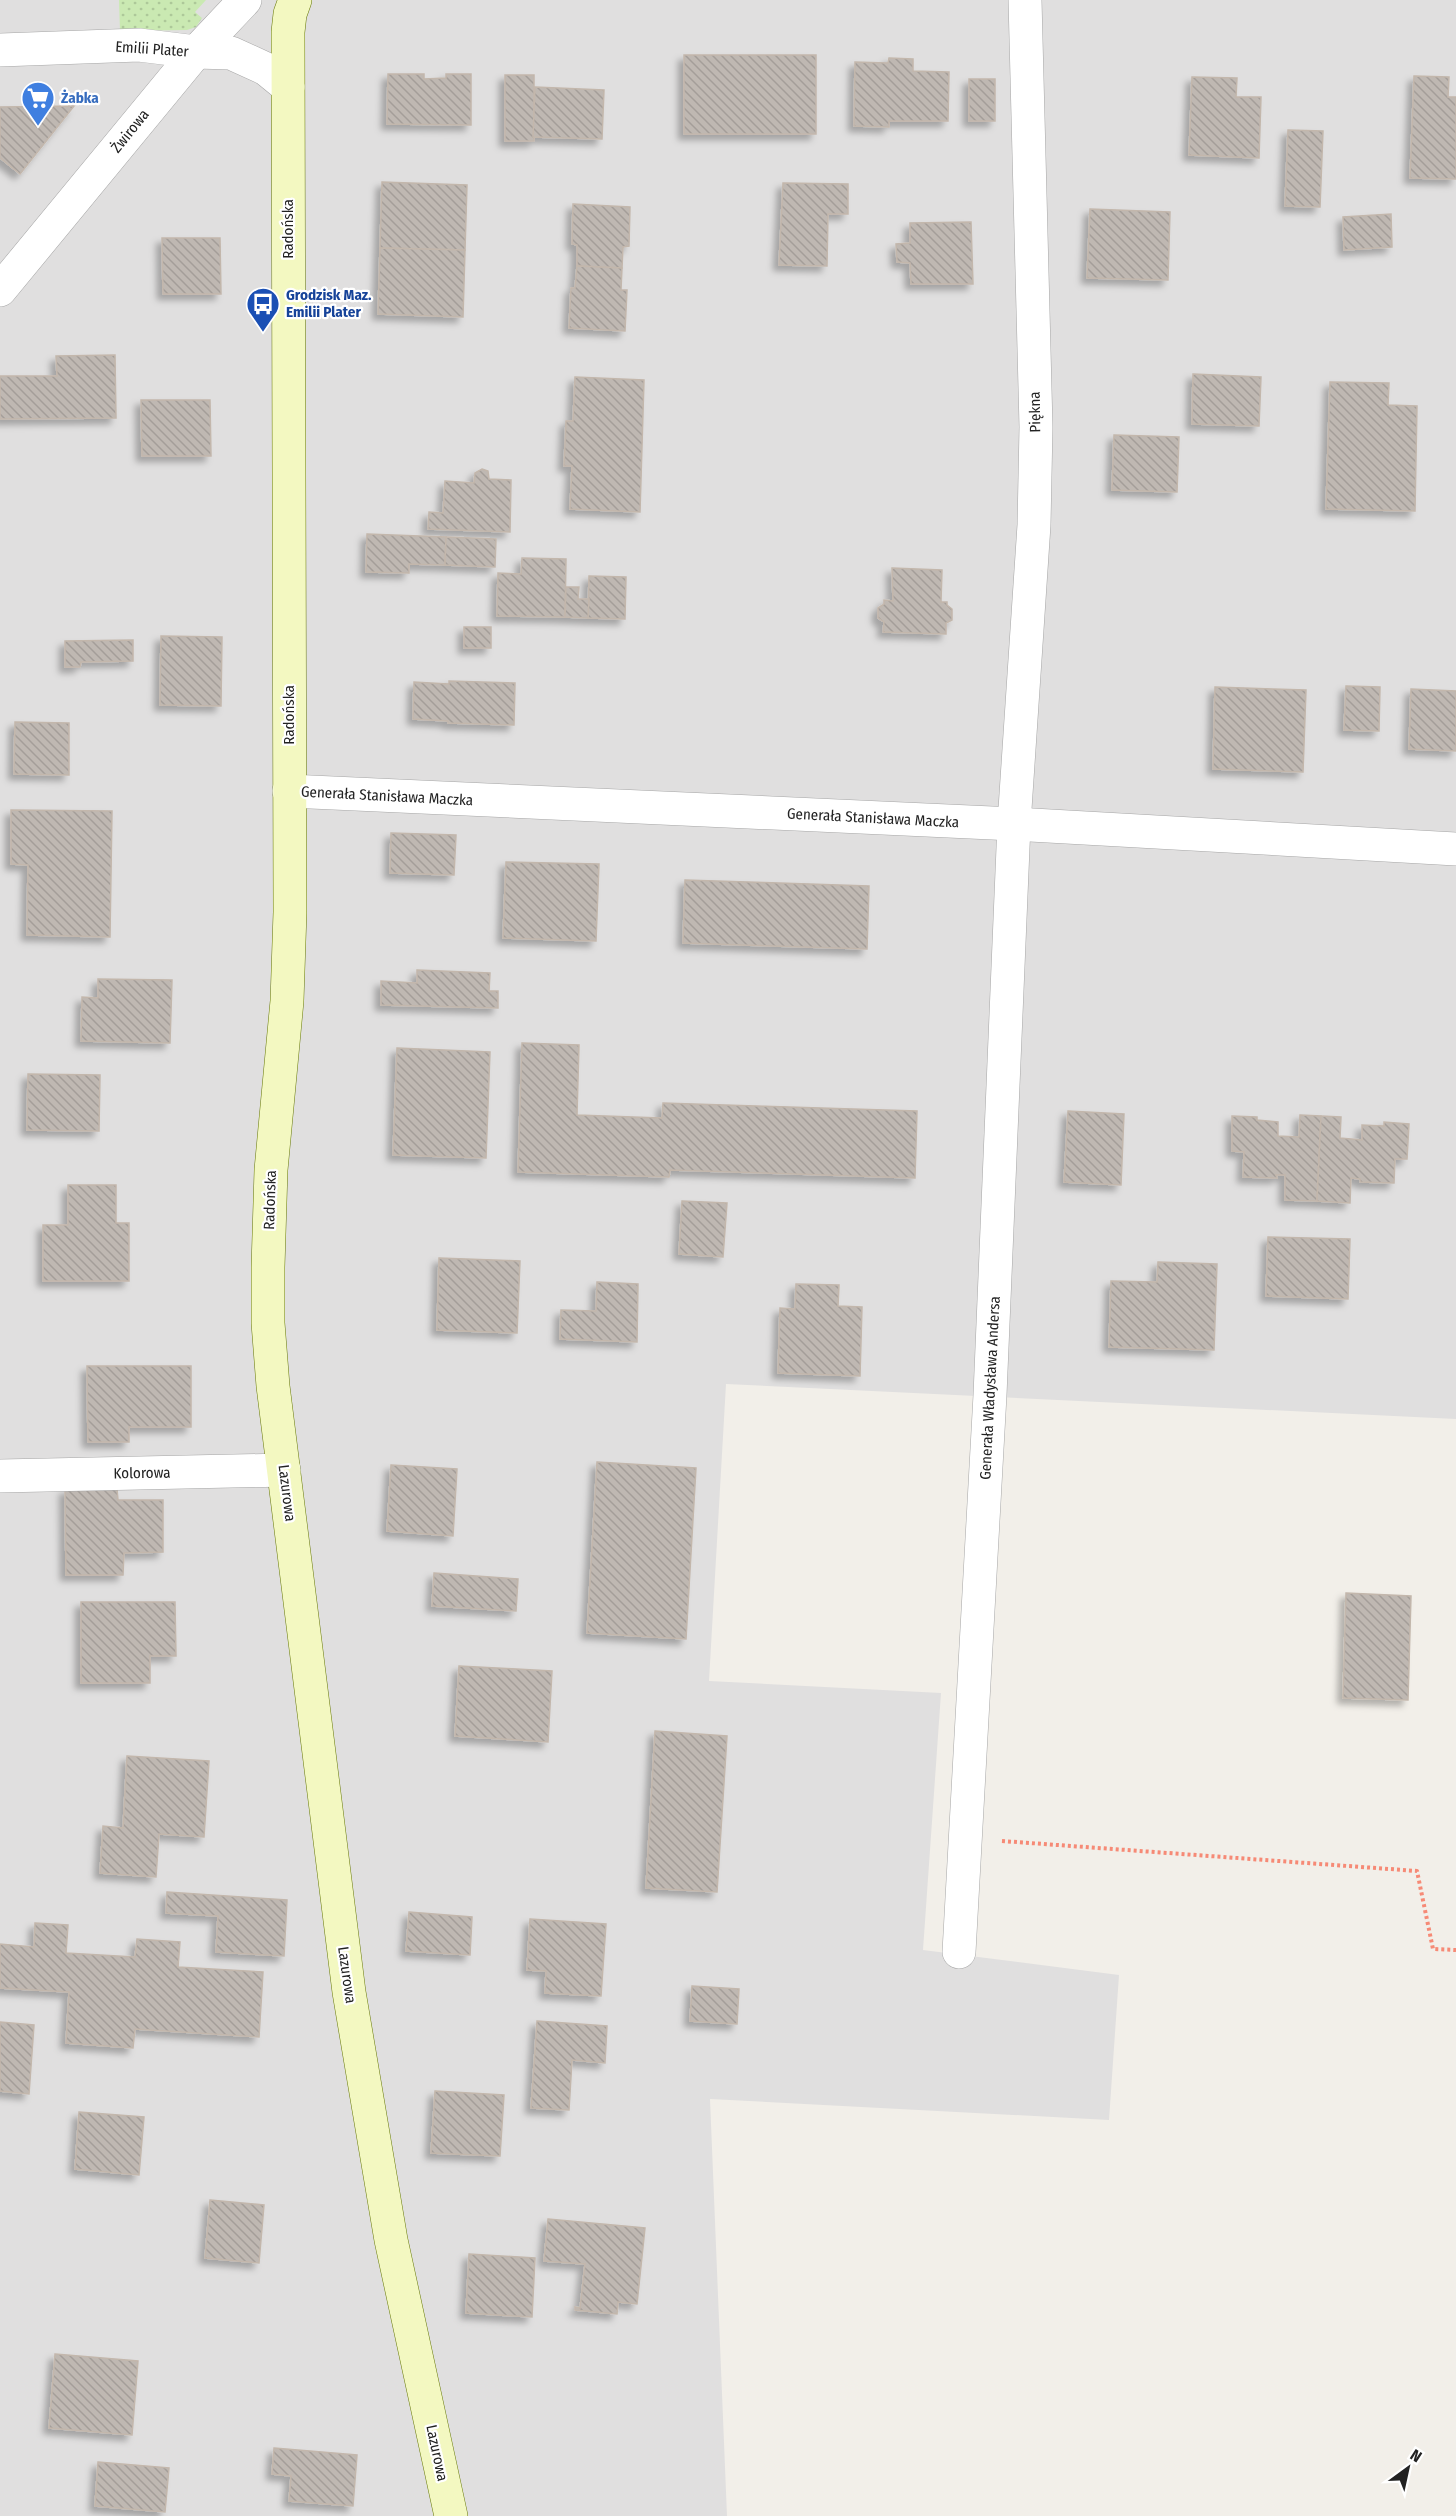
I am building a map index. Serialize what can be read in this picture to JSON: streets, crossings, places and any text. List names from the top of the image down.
{
  "streets": {
    "street": [
      "Emilii Plater",
      "Żwirowa",
      "Radońska",
      "Piękna",
      "Generała Stanisława Maczka",
      "Generała Władysława Andersa",
      "Kolorowa",
      "Lazurowa"
    ]
  },
  "crossings": [
    ["Emilii Plater", "Żwirowa"],
    ["Radońska", "Generała Stanisława Maczka"],
    ["Radońska", "Lazurowa"],
    ["Piękna", "Generała Stanisława Maczka"],
    ["Piękna", "Generała Władysława Andersa"],
    ["Generała Stanisława Maczka", "Generała Władysława Andersa"],
    ["Kolorowa", "Lazurowa"]
  ],
  "places": {
    "supermarket": ["Żabka"],
    "bus stop": ["Grodzisk Maz. Emilii Plater"]
  },
  "north": "top right"
}
